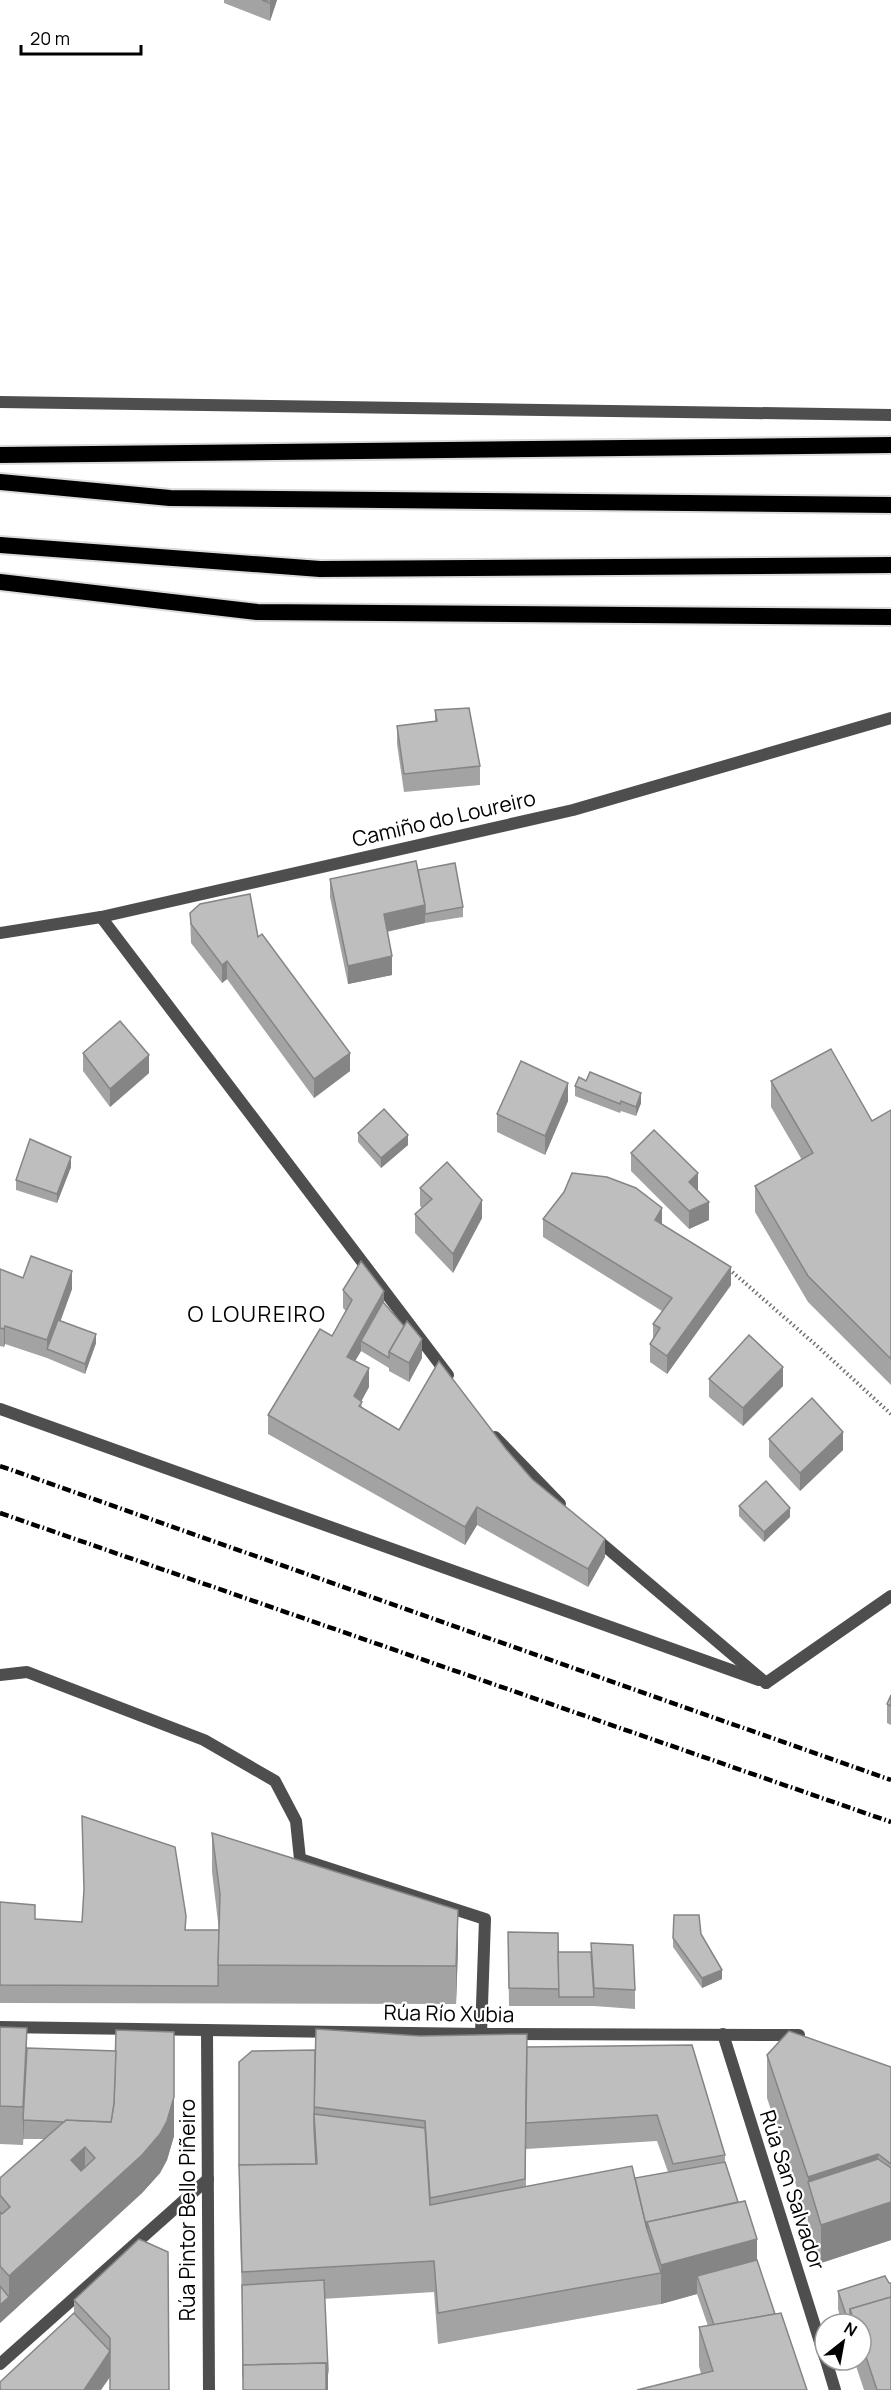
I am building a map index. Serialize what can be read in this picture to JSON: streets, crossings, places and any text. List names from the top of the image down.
{
  "streets": {
    "street": [
      "Camiño do Loureiro",
      "Rúa Río Xubia",
      "Rúa San Salvador",
      "Rúa Pintor Bello Piñeiro"
    ]
  },
  "crossings": [
    ["Rúa Río Xubia", "Rúa San Salvador"],
    ["Rúa Río Xubia", "Rúa Pintor Bello Piñeiro"]
  ],
  "districts": ["O LOUREIRO"],
  "scale_bar": "20 m",
  "north": "top right"
}
